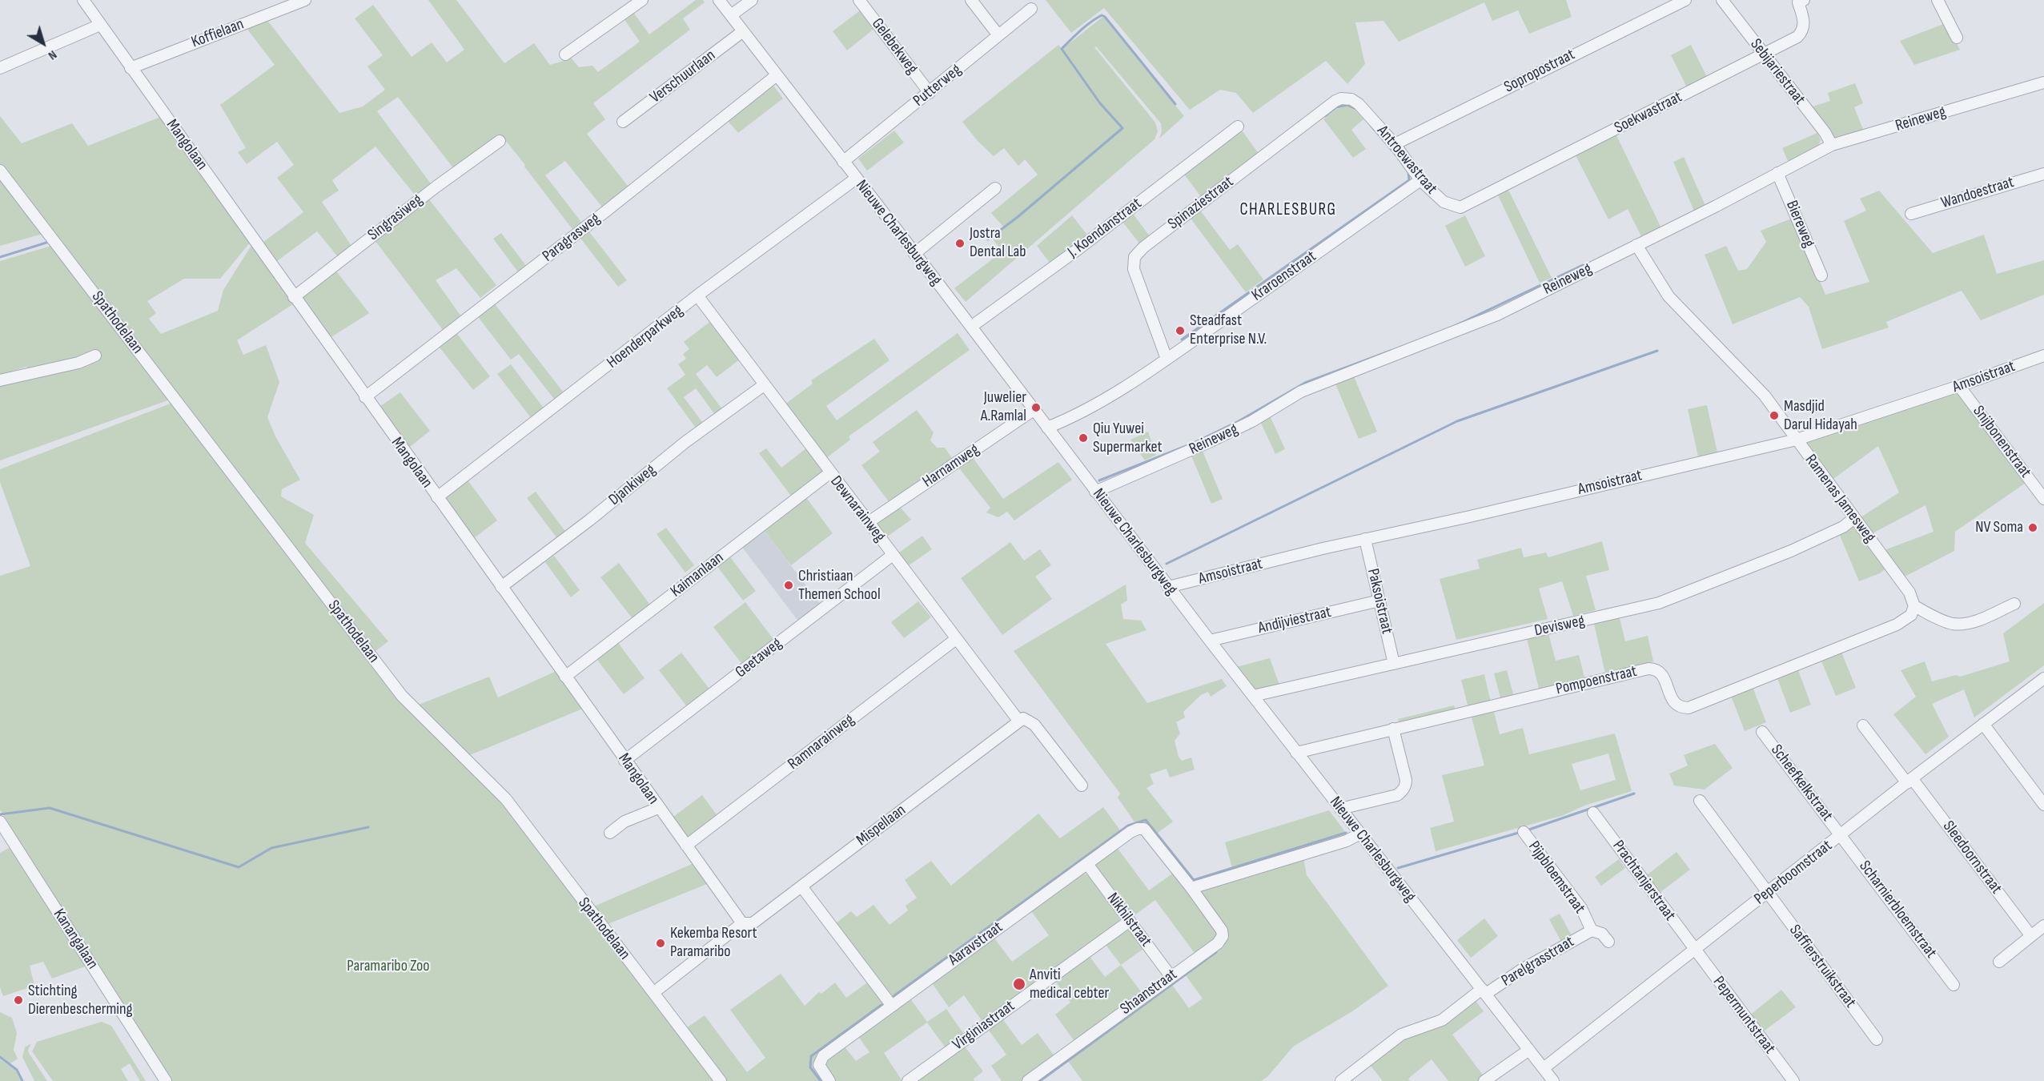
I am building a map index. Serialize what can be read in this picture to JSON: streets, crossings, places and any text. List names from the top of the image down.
{
  "streets": {
    "street": [
      "Koffielaan",
      "Gelebekweg",
      "Sopropostraat",
      "Sebijariestraat",
      "Verschuurlaan",
      "Putterweg",
      "Soekwastraat",
      "Reineweg",
      "Mangolaan",
      "Antroewastraat",
      "Wandoestraat",
      "Spinaziestraat",
      "Singrasiweg",
      "Biereweg",
      "J. Koendanstraat",
      "Nieuwe Charlesburgweg",
      "Paragrasweg",
      "Kraroenstraat",
      "Spathodelaan",
      "Hoenderparkweg",
      "Amsoistraat",
      "Snijbonenstraat",
      "Harnamweg",
      "Djankiweg",
      "Ramenas Jamesweg",
      "Dewnarainweg",
      "Kaimanlaan",
      "Paksoistraat",
      "Andijviestraat",
      "Devisweg",
      "Geetaweg",
      "Pompoenstraat",
      "Ramnarainweg",
      "Scheefkelkstraat",
      "Mispellaan",
      "Sleedoornstraat",
      "Peperboomstraat",
      "Pijpbloemstraat",
      "Prachtanjerstraat",
      "Scharnierbloemstraat",
      "Nikhilstraat",
      "Kanangalaan",
      "Aaravstraat",
      "Parelgrasstraat",
      "Saffierstruikstraat",
      "Shaanstraat",
      "Pepermuntstraat",
      "Virginiastraat"
    ]
  },
  "crossings": [
    ["Koffielaan", "Mangolaan"],
    ["Gelebekweg", "Putterweg"],
    ["Sopropostraat", "Antroewastraat"],
    ["Sebijariestraat", "Soekwastraat"],
    ["Sebijariestraat", "Reineweg"],
    ["Verschuurlaan", "Nieuwe Charlesburgweg"],
    ["Putterweg", "Nieuwe Charlesburgweg"],
    ["Soekwastraat", "Antroewastraat"],
    ["Reineweg", "Biereweg"],
    ["Reineweg", "Nieuwe Charlesburgweg"],
    ["Reineweg", "Ramenas Jamesweg"],
    ["Mangolaan", "Singrasiweg"],
    ["Mangolaan", "Paragrasweg"],
    ["Mangolaan", "Hoenderparkweg"],
    ["Mangolaan", "Djankiweg"],
    ["Mangolaan", "Kaimanlaan"],
    ["Mangolaan", "Geetaweg"],
    ["Mangolaan", "Ramnarainweg"],
    ["Mangolaan", "Mispellaan"],
    ["Antroewastraat", "Spinaziestraat"],
    ["Antroewastraat", "Kraroenstraat"],
    ["Spinaziestraat", "Kraroenstraat"],
    ["J. Koendanstraat", "Nieuwe Charlesburgweg"],
    ["Nieuwe Charlesburgweg", "Paragrasweg"],
    ["Nieuwe Charlesburgweg", "Kraroenstraat"],
    ["Nieuwe Charlesburgweg", "Hoenderparkweg"],
    ["Nieuwe Charlesburgweg", "Amsoistraat"],
    ["Nieuwe Charlesburgweg", "Harnamweg"],
    ["Nieuwe Charlesburgweg", "Andijviestraat"],
    ["Nieuwe Charlesburgweg", "Devisweg"],
    ["Nieuwe Charlesburgweg", "Pompoenstraat"],
    ["Nieuwe Charlesburgweg", "Peperboomstraat"],
    ["Nieuwe Charlesburgweg", "Parelgrasstraat"],
    ["Spathodelaan", "Mispellaan"],
    ["Hoenderparkweg", "Dewnarainweg"],
    ["Amsoistraat", "Snijbonenstraat"],
    ["Amsoistraat", "Ramenas Jamesweg"],
    ["Amsoistraat", "Paksoistraat"],
    ["Harnamweg", "Dewnarainweg"],
    ["Djankiweg", "Dewnarainweg"],
    ["Ramenas Jamesweg", "Devisweg"],
    ["Ramenas Jamesweg", "Pompoenstraat"],
    ["Dewnarainweg", "Kaimanlaan"],
    ["Dewnarainweg", "Geetaweg"],
    ["Dewnarainweg", "Ramnarainweg"],
    ["Dewnarainweg", "Mispellaan"],
    ["Paksoistraat", "Andijviestraat"],
    ["Paksoistraat", "Devisweg"],
    ["Scheefkelkstraat", "Peperboomstraat"],
    ["Scheefkelkstraat", "Scharnierbloemstraat"],
    ["Sleedoornstraat", "Peperboomstraat"],
    ["Peperboomstraat", "Prachtanjerstraat"],
    ["Peperboomstraat", "Scharnierbloemstraat"],
    ["Peperboomstraat", "Saffierstruikstraat"],
    ["Peperboomstraat", "Pepermuntstraat"],
    ["Pijpbloemstraat", "Parelgrasstraat"],
    ["Prachtanjerstraat", "Pepermuntstraat"],
    ["Nikhilstraat", "Aaravstraat"],
    ["Nikhilstraat", "Shaanstraat"],
    ["Nikhilstraat", "Virginiastraat"],
    ["Aaravstraat", "Shaanstraat"]
  ],
  "districts": ["CHARLESBURG"],
  "parks": ["Paramaribo Zoo"],
  "places": [
    "Jostra Dental Lab",
    "Steadfast Enterprise N.V.",
    "Juwelier A.Ramlal",
    "Masdjid Darul Hidayah",
    "Qiu Yuwei Supermarket",
    "NV Soma",
    "Christiaan Themen School",
    "Kekemba Resort Paramaribo",
    "Anviti medical cebter",
    "Stichting Dierenbescherming"
  ],
  "north": "bottom right"
}
